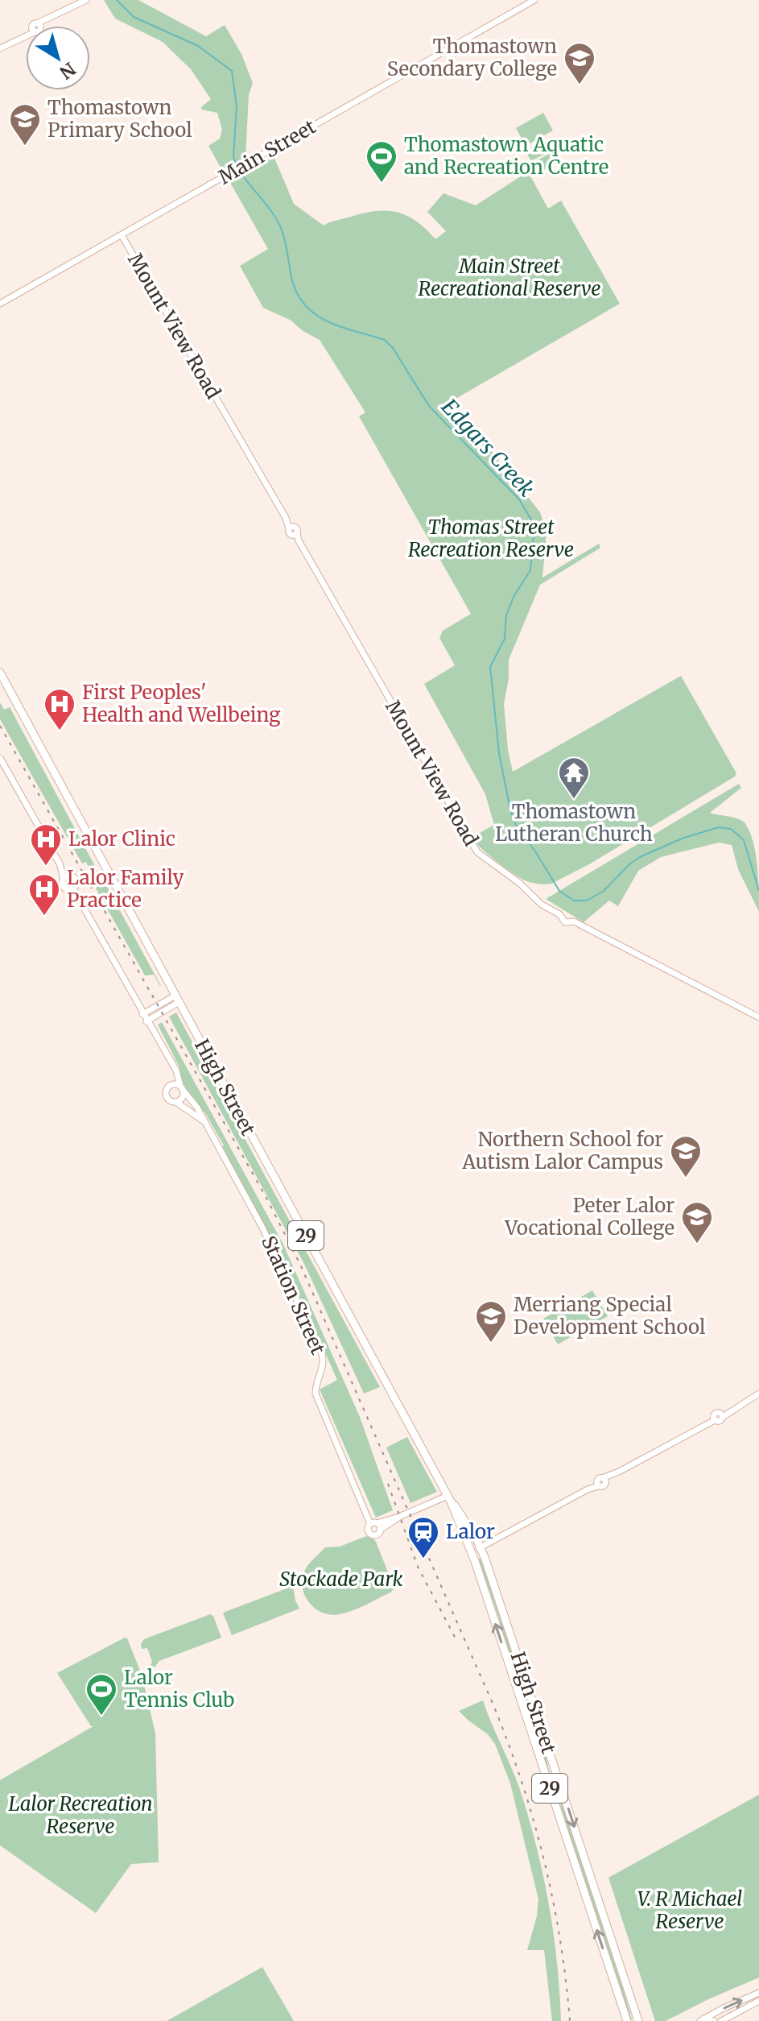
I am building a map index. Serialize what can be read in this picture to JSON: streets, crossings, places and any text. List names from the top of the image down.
{
  "streets": {
    "main road": ["High Street", "29"],
    "street": ["Main Street", "Mount View Road", "Station Street"]
  },
  "crossings": [
    ["Main Street", "Mount View Road"]
  ],
  "water": ["Edgars Creek"],
  "parks": [
    "Main Street Recreational Reserve",
    "Thomas Street Recreation Reserve",
    "Stockade Park",
    "Lalor Recreation Reserve",
    "V. R Michael Reserve"
  ],
  "places": {
    "school or university": [
      "Thomastown Secondary College",
      "Thomastown Primary School",
      "Northern School for Autism Lalor Campus",
      "Peter Lalor Vocational College",
      "Merriang Special Development School"
    ],
    "sports": ["Thomastown Aquatic and Recreation Centre", "Lalor Tennis Club"],
    "hospital": ["First Peoples' Health and Wellbeing", "Lalor Clinic", "Lalor Family Practice"],
    "temple": ["Thomastown Lutheran Church"],
    "station": ["Lalor"]
  },
  "north": "bottom right"
}
